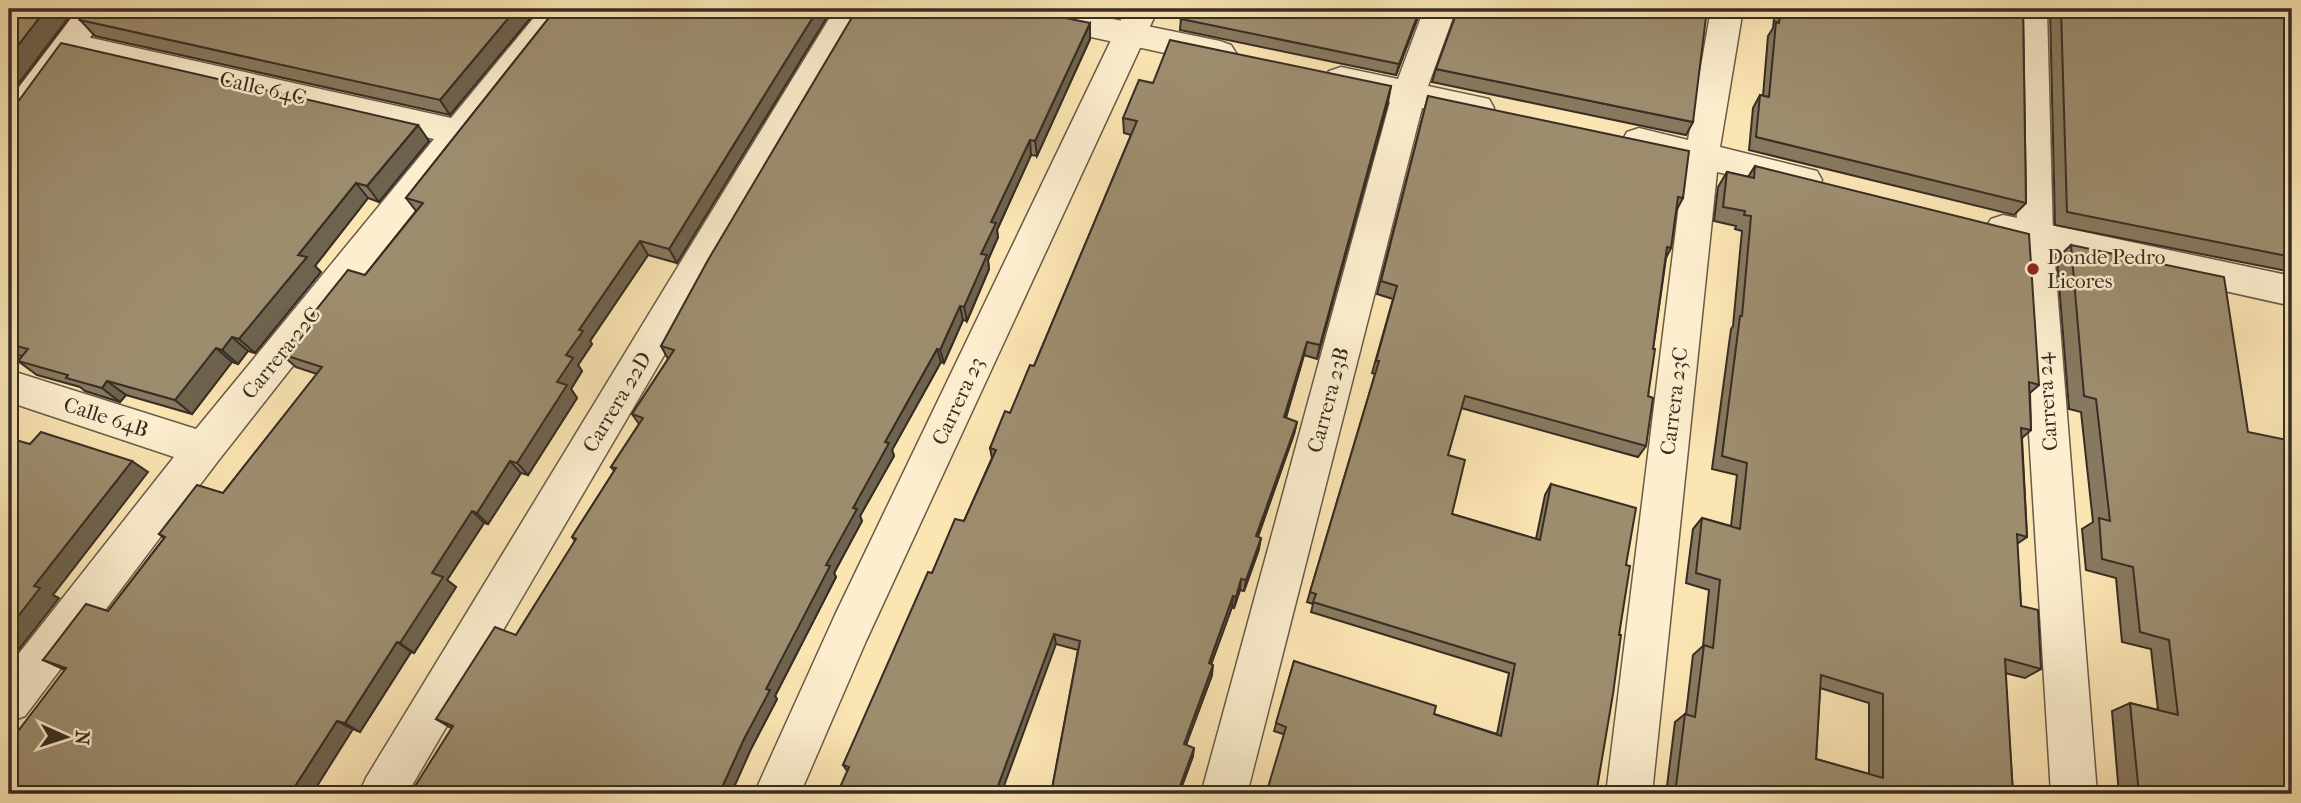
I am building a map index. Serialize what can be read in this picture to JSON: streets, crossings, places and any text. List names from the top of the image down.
{
  "streets": {
    "street": [
      "Calle 64C",
      "Carrera 22C",
      "Carrera 23B",
      "Carrera 23",
      "Carrera 23C",
      "Carrera 22D",
      "Carrera 24",
      "Calle 64B"
    ]
  },
  "crossings": [
    ["Calle 64C", "Carrera 22C"],
    ["Carrera 22C", "Calle 64B"]
  ],
  "places": ["Donde Pedro Licores"],
  "north": "right"
}
